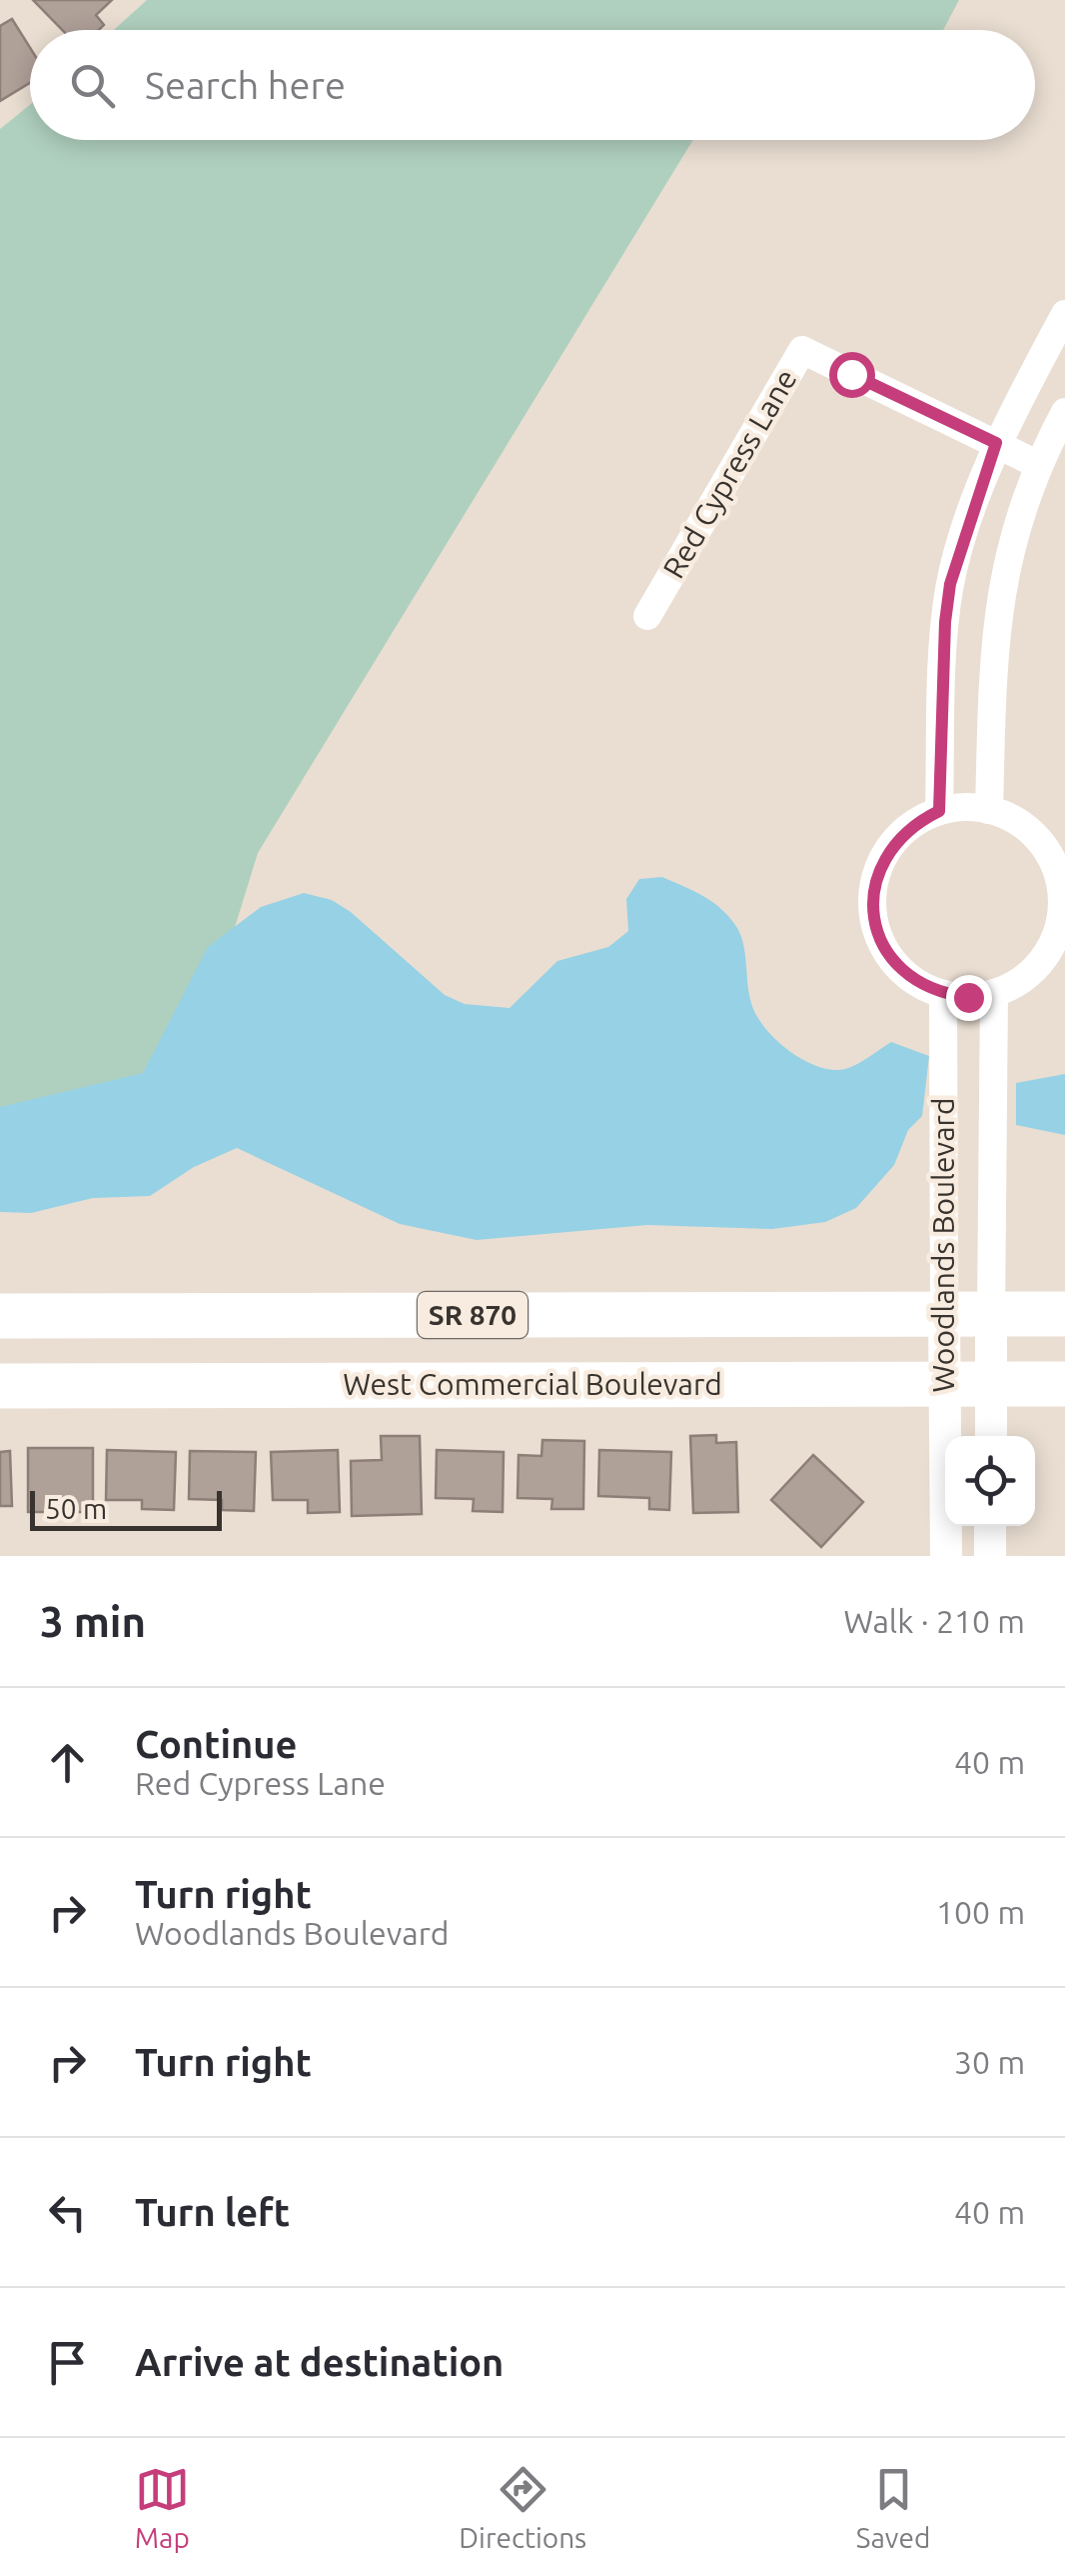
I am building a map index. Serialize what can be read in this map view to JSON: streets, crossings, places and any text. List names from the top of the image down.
{
  "streets": {
    "highway": ["SR 870", "West Commercial Boulevard"],
    "street": ["Red Cypress Lane", "Woodlands Boulevard"]
  },
  "crossings": [
    ["Woodlands Boulevard", "SR 870"],
    ["Woodlands Boulevard", "West Commercial Boulevard"]
  ],
  "scale_bar": "50 m",
  "page": {
    "search": "Search here",
    "scale": "50 m",
    "heading": ["3 min", "Walk · 210 m"],
    "list": [
      ["Continue", "Red Cypress Lane", "40 m"],
      ["Turn right", "Woodlands Boulevard", "100 m"],
      ["Turn right", "30 m"],
      ["Turn left", "40 m"],
      "Arrive at destination"
    ],
    "nav": ["Map", "Directions", "Saved"]
  }
}
